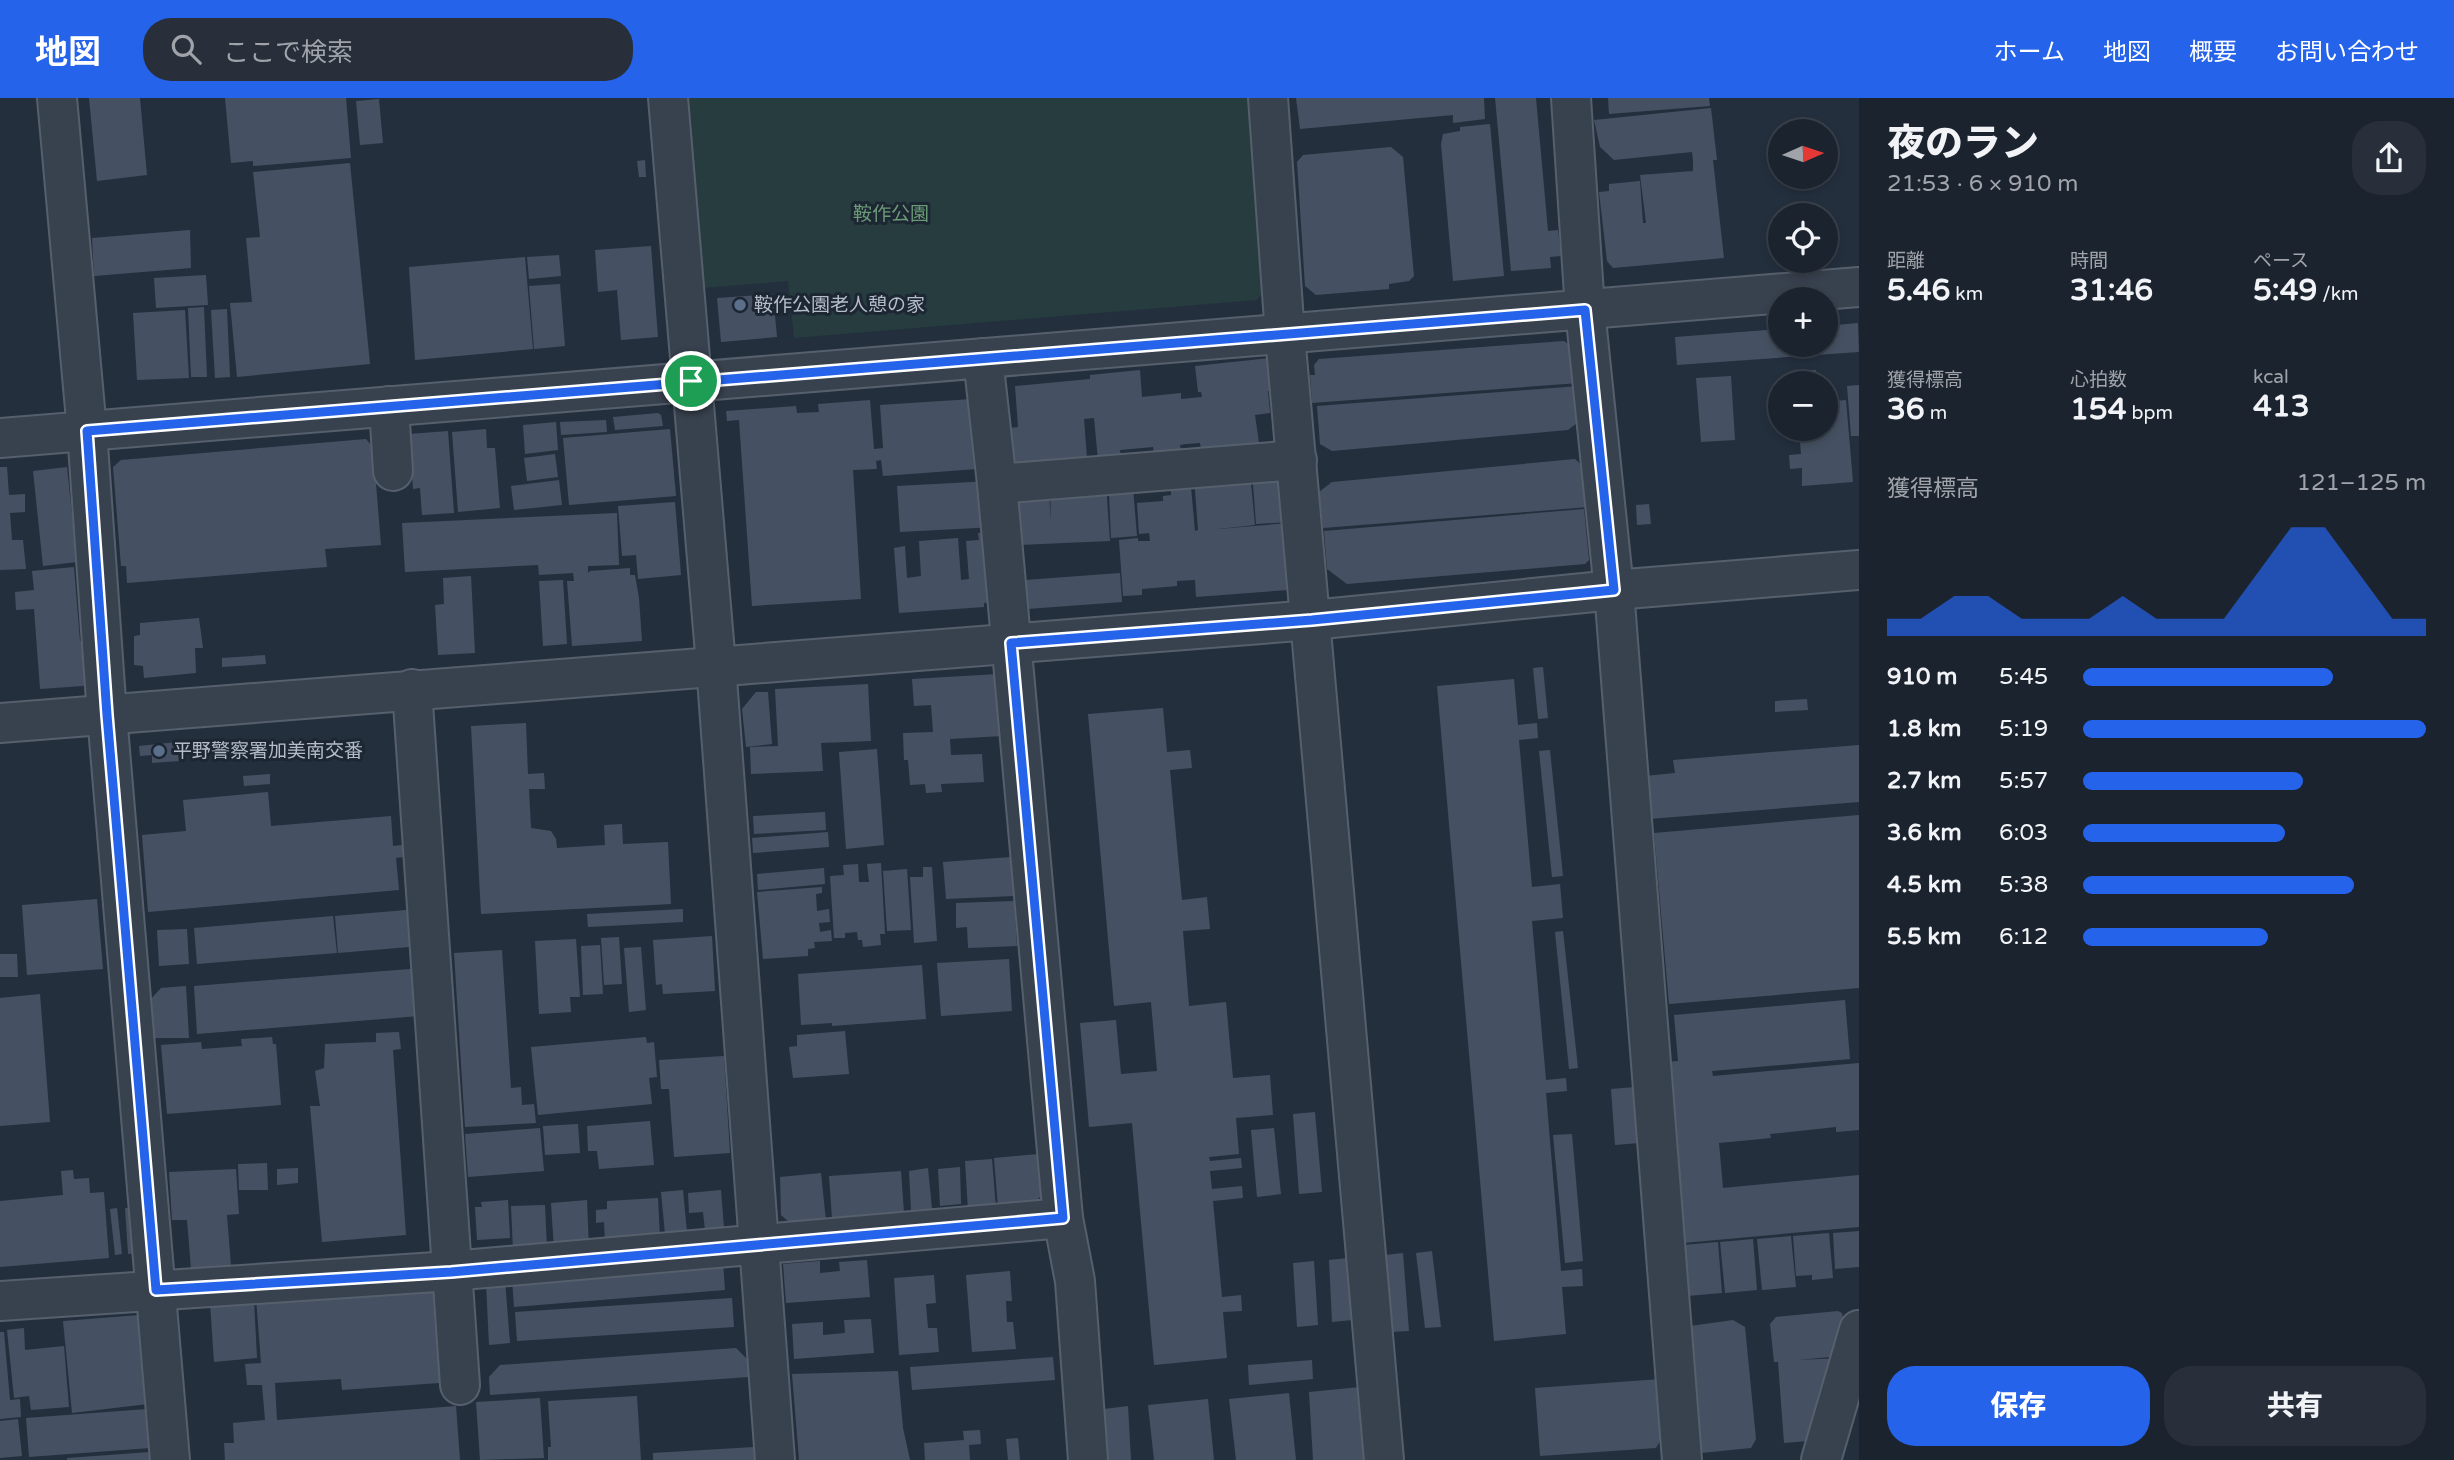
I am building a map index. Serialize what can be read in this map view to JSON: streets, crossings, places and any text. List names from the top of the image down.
{
  "parks": ["鞍作公園"],
  "places": ["鞍作公園老人憩の家", "平野警察署加美南交番"],
  "north": "right",
  "page": {
    "header": "地図",
    "search": "ここで検索",
    "nav": [
      "ホーム",
      "地図",
      "概要",
      "お問い合わせ"
    ],
    "heading": ["夜のラン", "21:53 · 6 × 910 m"],
    "map_buttons": ["+", "−"],
    "stats": [
      ["距離", "5.46 km"],
      ["時間", "31:46"],
      ["ペース", "5:49 /km"],
      ["獲得標高", "36 m"],
      ["心拍数", "154 bpm"],
      ["kcal", "413"]
    ],
    "chart": ["獲得標高", "121–125 m"],
    "list": [
      {
        "name": "910 m",
        "note": "5:45"
      },
      {
        "name": "1.8 km",
        "note": "5:19"
      },
      {
        "name": "2.7 km",
        "note": "5:57"
      },
      {
        "name": "3.6 km",
        "note": "6:03"
      },
      {
        "name": "4.5 km",
        "note": "5:38"
      },
      {
        "name": "5.5 km",
        "note": "6:12"
      }
    ],
    "buttons": ["保存", "共有"]
  }
}
